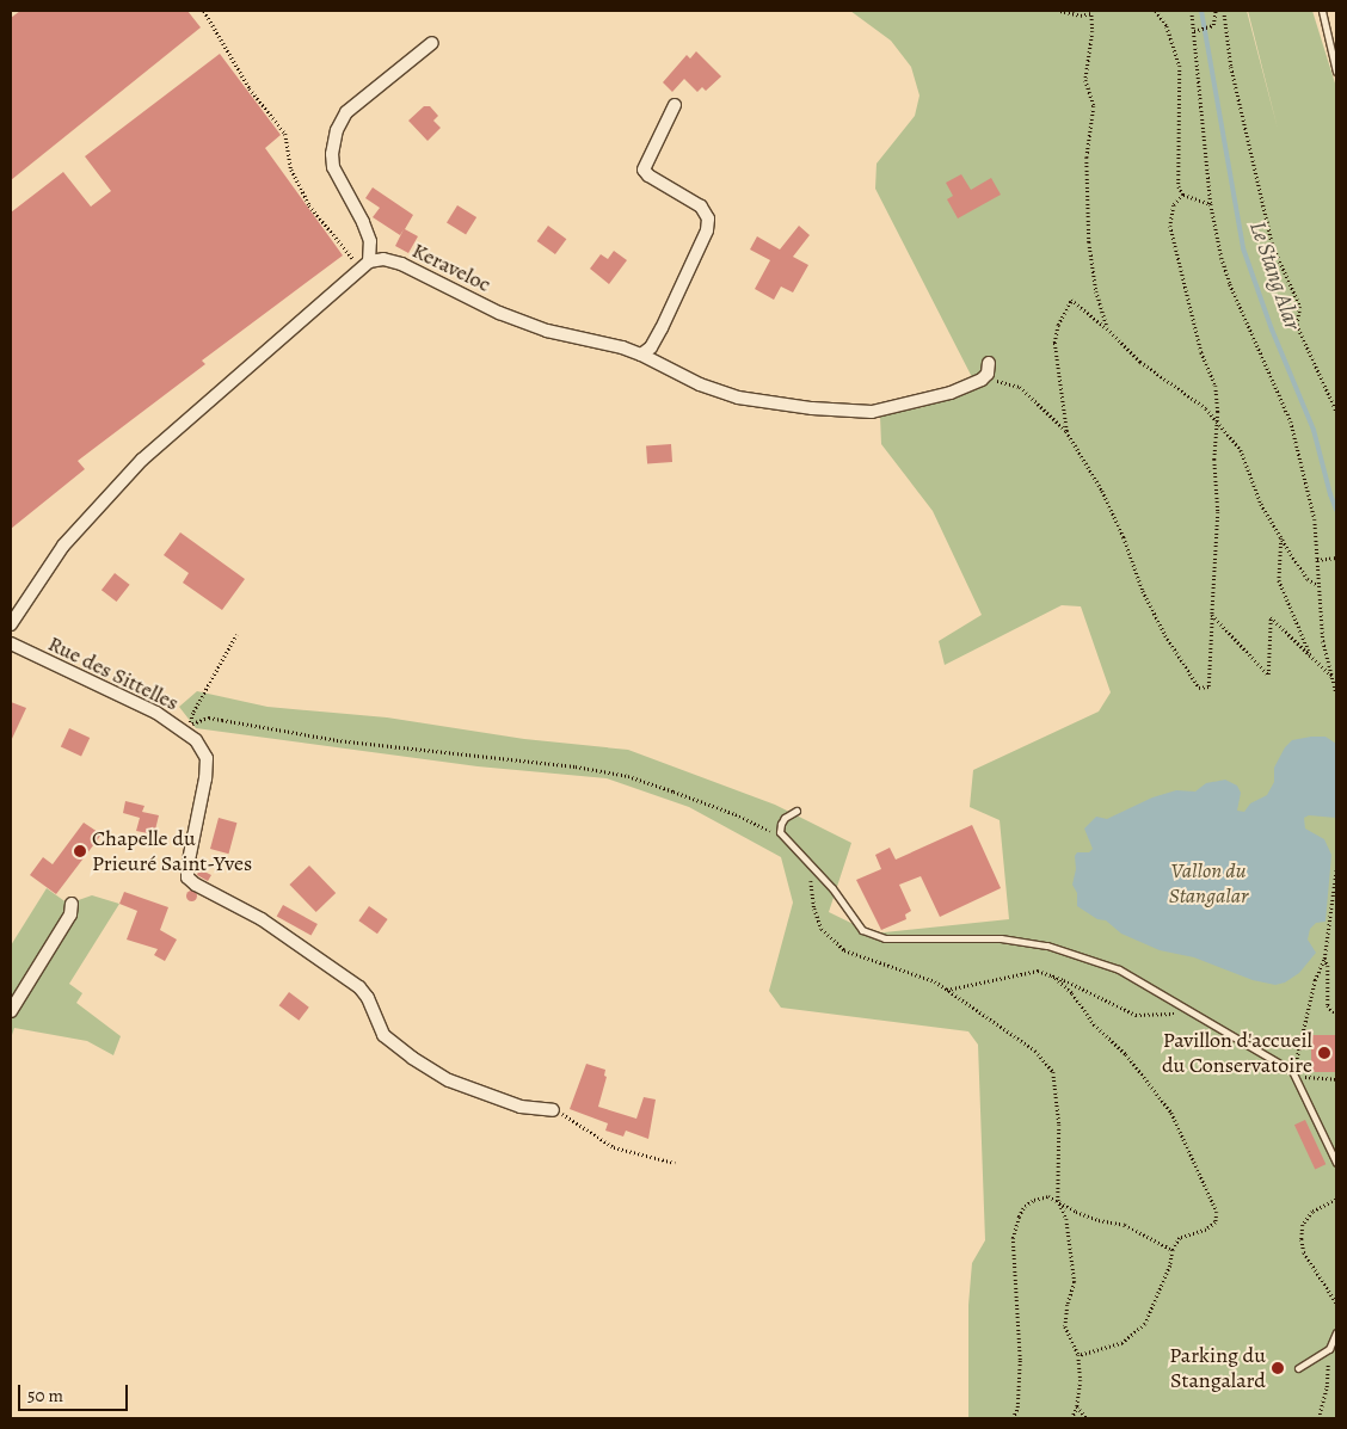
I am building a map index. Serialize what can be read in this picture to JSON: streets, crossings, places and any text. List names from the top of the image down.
{
  "streets": {
    "street": ["Keraveloc", "Rue des Sittelles"]
  },
  "water": ["Le Stang Alar"],
  "parks": ["Vallon du Stangalar"],
  "places": ["Chapelle du Prieuré Saint-Yves", "Pavillon d'accueil du Conservatoire", "Parking du Stangalard"],
  "scale_bar": "50 m"
}
